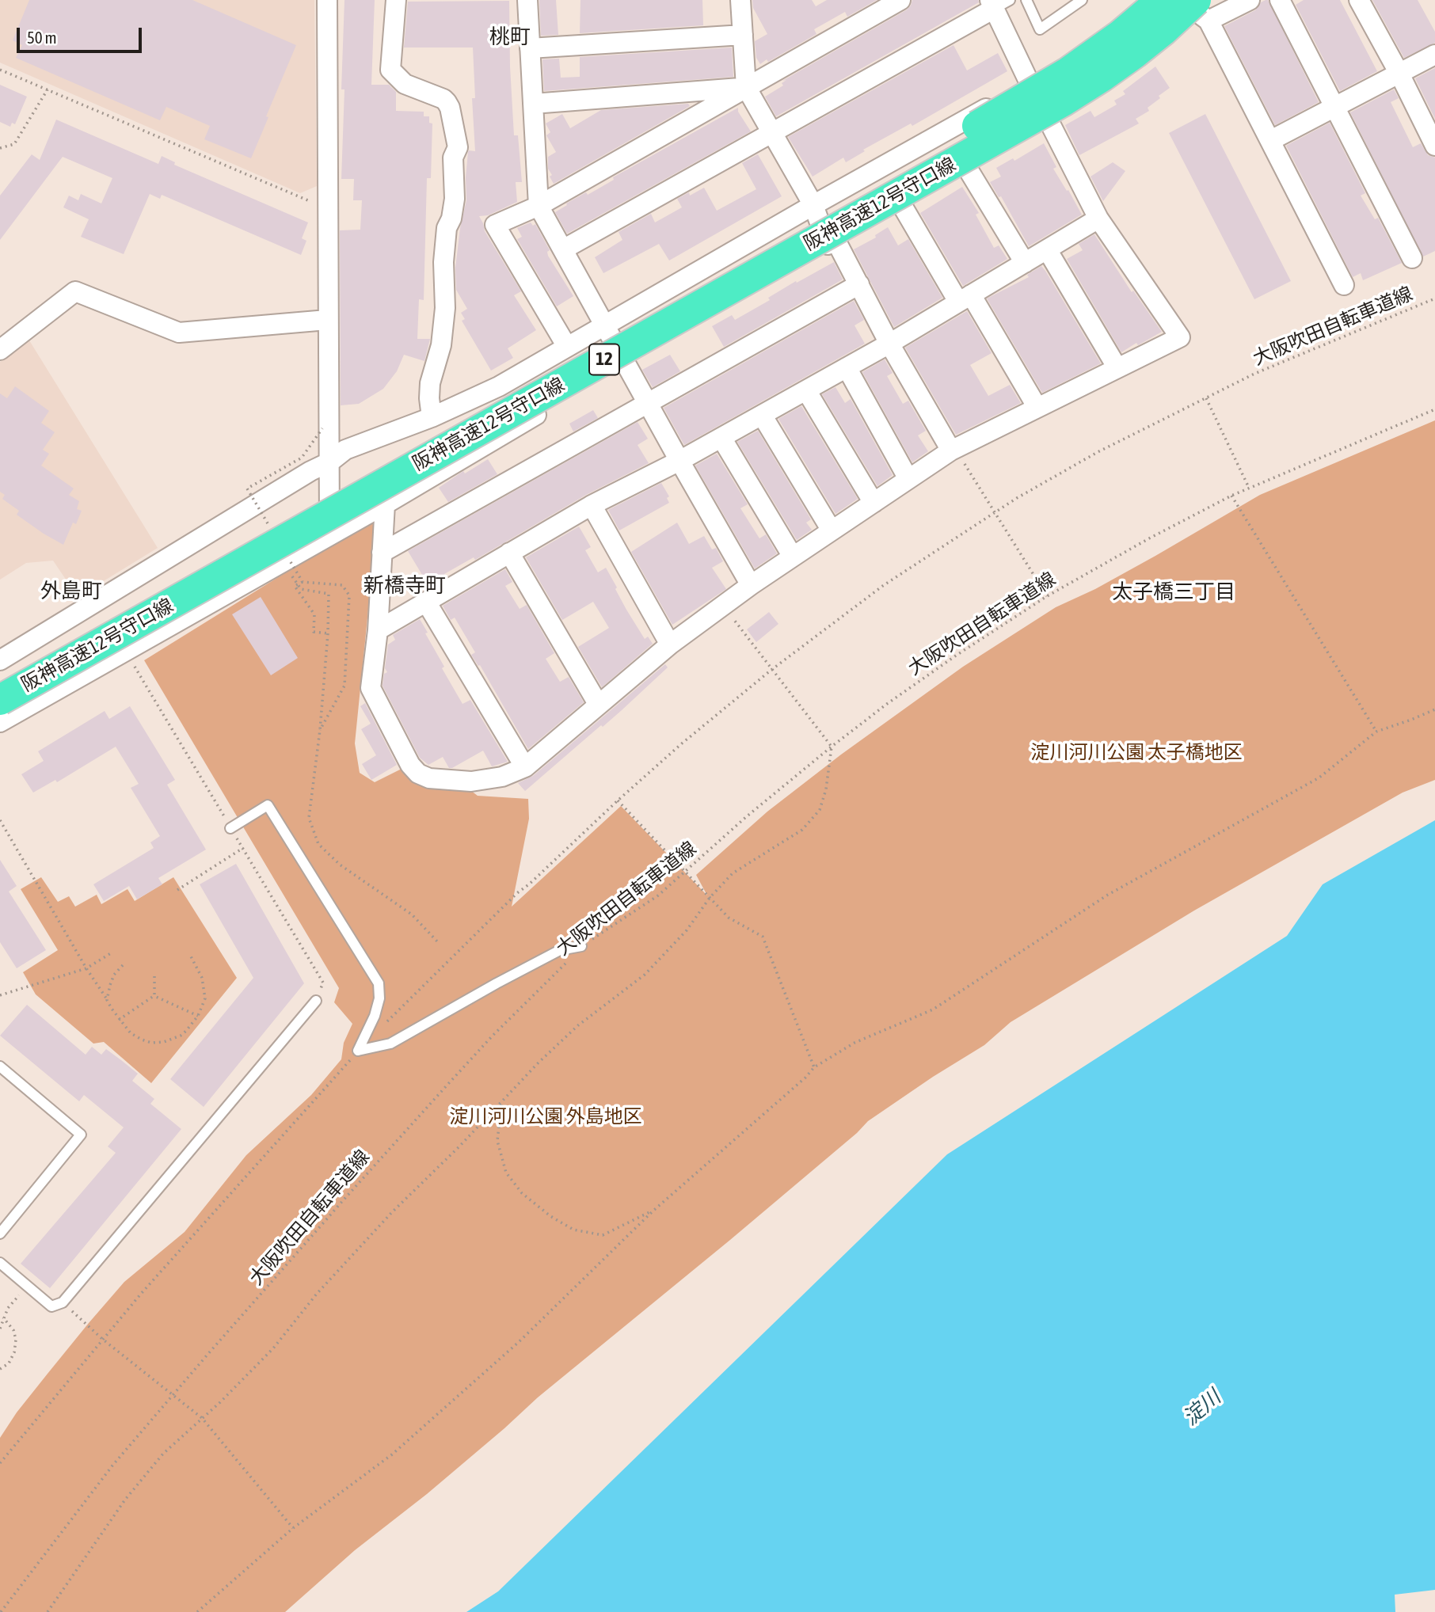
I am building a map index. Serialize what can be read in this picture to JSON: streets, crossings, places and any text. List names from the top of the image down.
{
  "streets": {
    "highway": ["阪神高速12号守口線", "12"],
    "path": ["大阪吹田自転車道線"]
  },
  "districts": [
    "桃町",
    "新橋寺町",
    "外島町",
    "太子橋三丁目"
  ],
  "water": ["淀川"],
  "parks": ["淀川河川公園 太子橋地区", "淀川河川公園 外島地区"],
  "scale_bar": "50 m"
}
